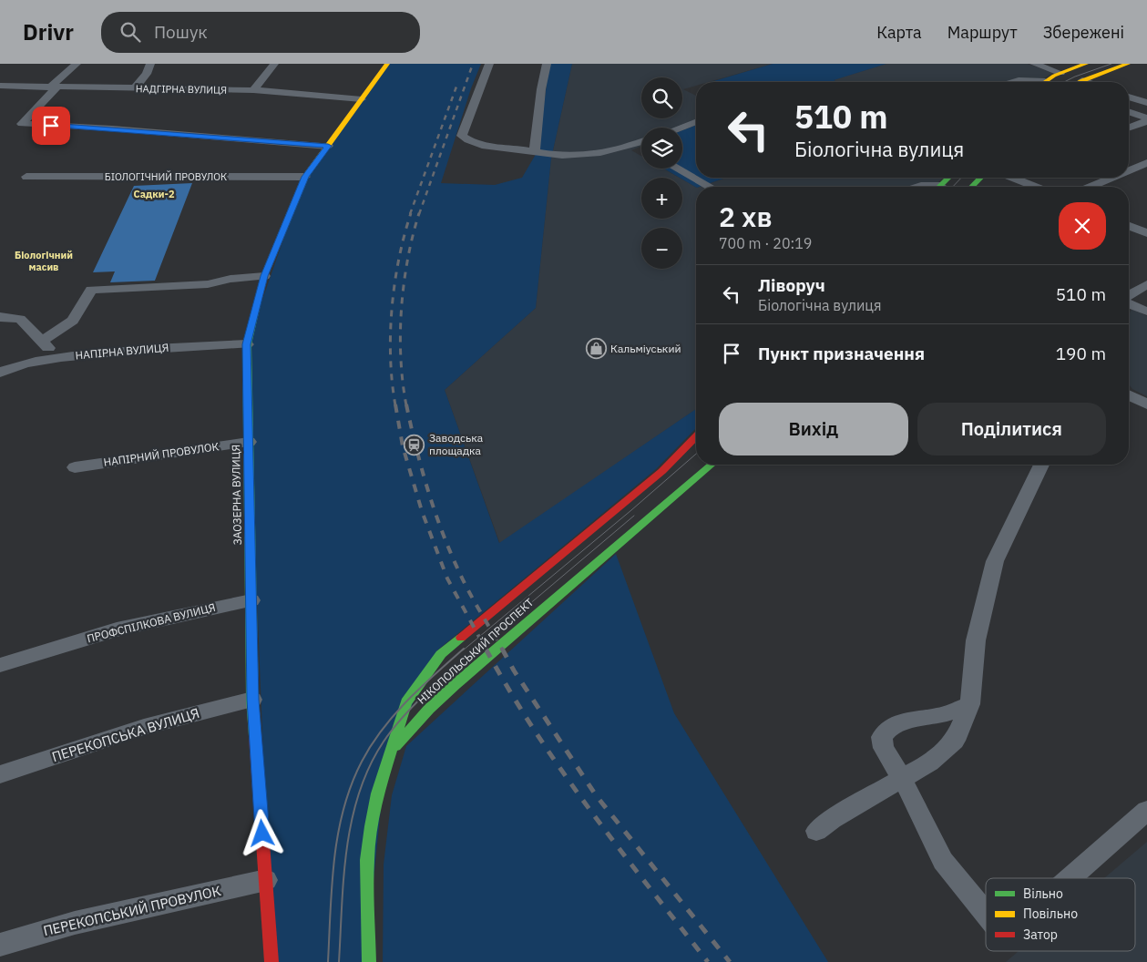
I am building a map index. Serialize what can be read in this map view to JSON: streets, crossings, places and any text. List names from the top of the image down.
{
  "streets": {
    "street": [
      "НАДГІРНА ВУЛИЦЯ",
      "БІОЛОГІЧНИЙ ПРОВУЛОК",
      "НАПІРНА ВУЛИЦЯ",
      "НАПІРНИЙ ПРОВУЛОК",
      "ЗАОЗЕРНА ВУЛИЦЯ",
      "ПРОФСПІЛКОВА ВУЛИЦЯ",
      "НІКОПОЛЬСЬКИЙ ПРОСПЕКТ",
      "ПЕРЕКОПСЬКА ВУЛИЦЯ",
      "ПЕРЕКОПСЬКИЙ ПРОВУЛОК"
    ]
  },
  "crossings": [
    ["НАДГІРНА ВУЛИЦЯ", "ЗАОЗЕРНА ВУЛИЦЯ"],
    ["БІОЛОГІЧНИЙ ПРОВУЛОК", "ЗАОЗЕРНА ВУЛИЦЯ"],
    ["НАПІРНА ВУЛИЦЯ", "ЗАОЗЕРНА ВУЛИЦЯ"],
    ["НАПІРНИЙ ПРОВУЛОК", "ЗАОЗЕРНА ВУЛИЦЯ"],
    ["ЗАОЗЕРНА ВУЛИЦЯ", "ПРОФСПІЛКОВА ВУЛИЦЯ"],
    ["ЗАОЗЕРНА ВУЛИЦЯ", "ПЕРЕКОПСЬКА ВУЛИЦЯ"],
    ["ЗАОЗЕРНА ВУЛИЦЯ", "ПЕРЕКОПСЬКИЙ ПРОВУЛОК"]
  ],
  "districts": ["Садки-2", "Біологічний масив"],
  "places": {
    "shop": ["Кальміуський"],
    "station": ["Заводська площадка"]
  },
  "legend": ["Вільно", "Повільно", "Затор"],
  "page": {
    "header": "Drivr",
    "search": "Пошук",
    "nav": ["Карта", "Маршрут", "Збережені"],
    "map_buttons": ["+", "−"],
    "turn": ["510 m", "Біологічна вулиця"],
    "heading": ["2 хв", "700 m · 20:19"],
    "list": [
      {
        "name": "Ліворуч",
        "note": "Біологічна вулиця",
        "value": "510 m"
      },
      {
        "name": "Пункт призначення",
        "value": "190 m"
      }
    ],
    "buttons": ["Вихід", "Поділитися"]
  }
}
